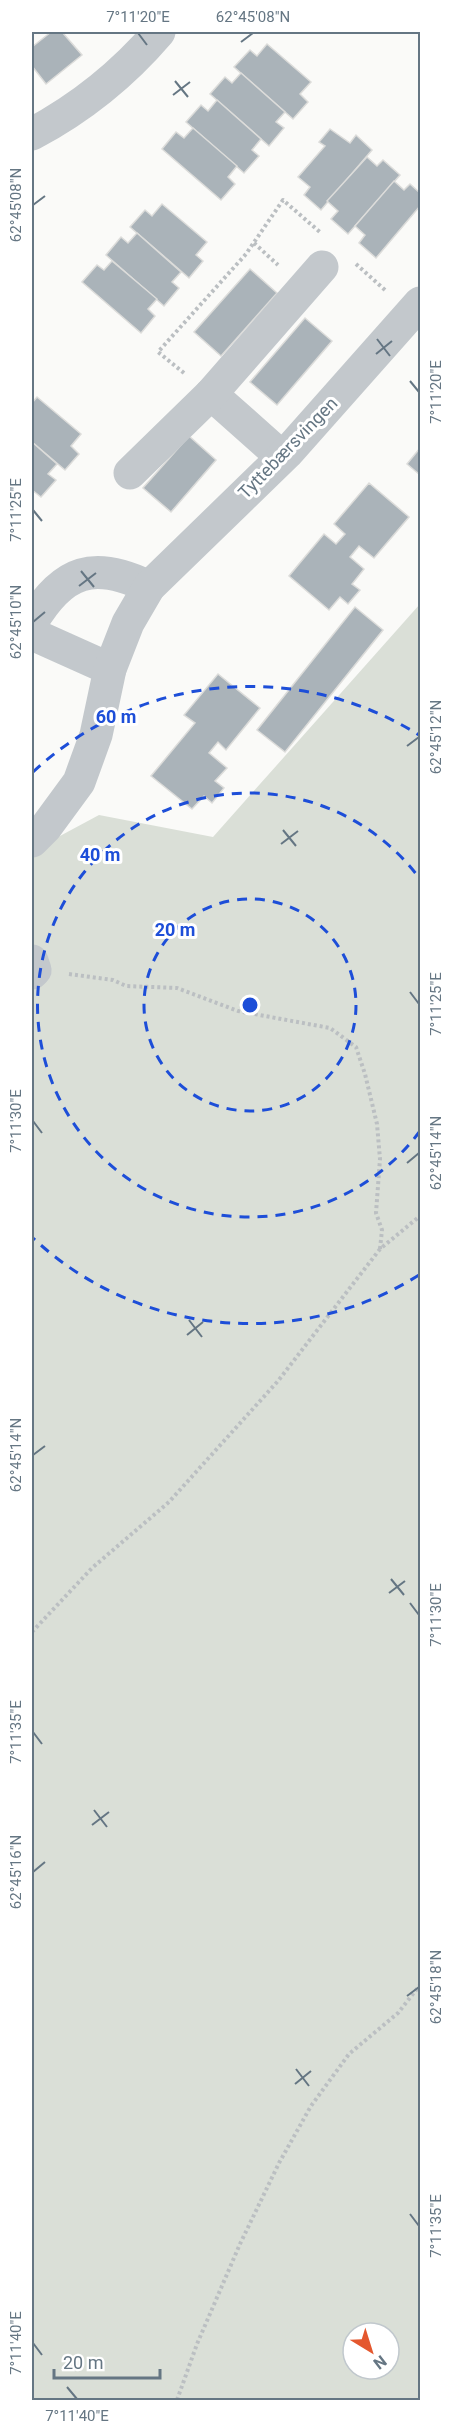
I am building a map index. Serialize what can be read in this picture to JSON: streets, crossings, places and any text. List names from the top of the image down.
{
  "streets": {
    "street": ["Tyttebærsvingen"]
  },
  "scale_bar": "20 m",
  "north": "bottom right",
  "coordinates": [
    "7°11'20\"E",
    "62°45'08\"N",
    "7°11'25\"E",
    "62°45'10\"N",
    "62°45'12\"N",
    "7°11'30\"E",
    "62°45'14\"N",
    "7°11'35\"E",
    "62°45'16\"N",
    "62°45'18\"N",
    "7°11'40\"E"
  ],
  "rings": ["60 m", "40 m", "20 m"]
}
